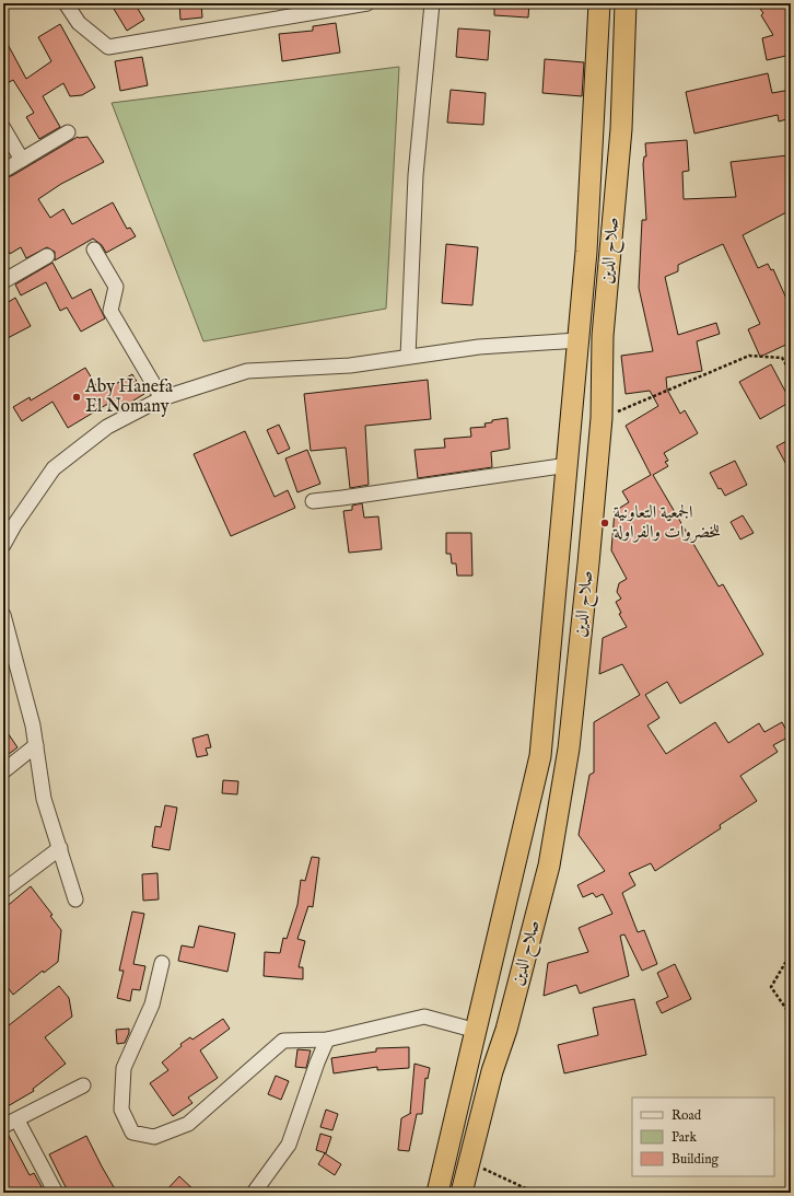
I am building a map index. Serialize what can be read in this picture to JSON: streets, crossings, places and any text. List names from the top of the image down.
{
  "streets": {
    "highway": ["صلاح الدين"]
  },
  "places": ["Aby Hanefa El Nomany", "الجمعية التعاونية للخضروات والفراولة"],
  "legend": ["Road", "Park", "Building"]
}
